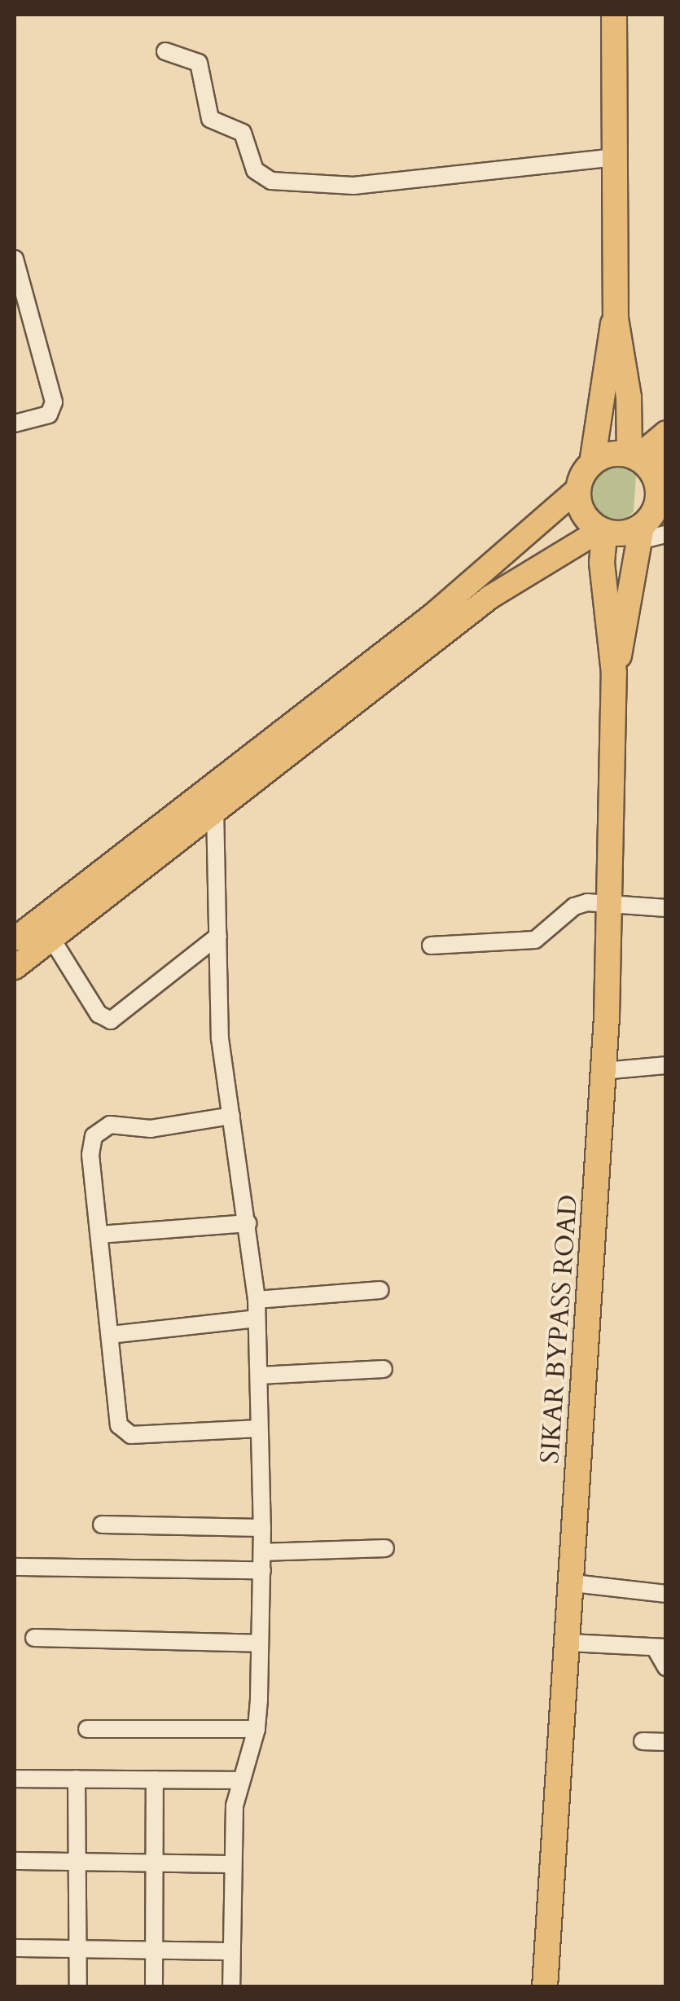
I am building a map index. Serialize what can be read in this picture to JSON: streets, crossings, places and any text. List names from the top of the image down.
{
  "streets": {
    "highway": ["SIKAR BYPASS ROAD"]
  }
}
